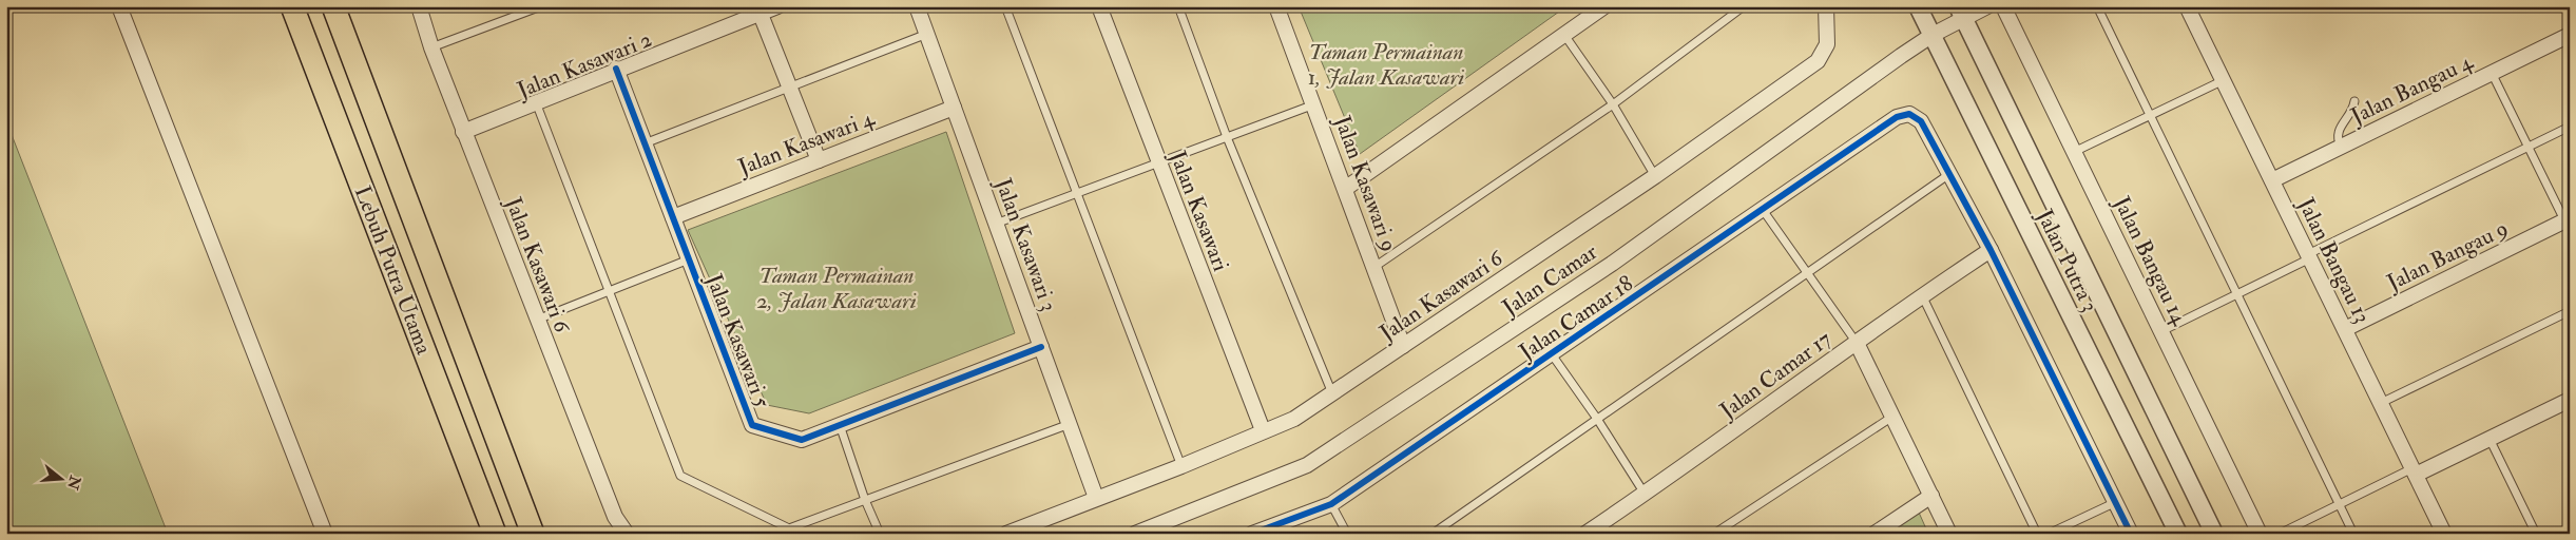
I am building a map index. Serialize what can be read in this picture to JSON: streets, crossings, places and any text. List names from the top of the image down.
{
  "streets": {
    "main road": ["Lebuh Putra Utama"],
    "street": [
      "Jalan Kasawari 2",
      "Jalan Bangau 4",
      "Jalan Kasawari 4",
      "Jalan Kasawari 9",
      "Jalan Kasawari",
      "Jalan Kasawari 3",
      "Jalan Bangau 9",
      "Jalan Putra 3",
      "Jalan Bangau 14",
      "Jalan Bangau 13",
      "Jalan Kasawari 6",
      "Jalan Camar",
      "Jalan Camar 18",
      "Jalan Kasawari 5",
      "Jalan Camar 17"
    ]
  },
  "crossings": [
    ["Jalan Kasawari 2", "Jalan Kasawari 6"],
    ["Jalan Kasawari 2", "Jalan Kasawari 5"],
    ["Jalan Bangau 4", "Jalan Bangau 13"],
    ["Jalan Kasawari 4", "Jalan Kasawari 3"],
    ["Jalan Kasawari 4", "Jalan Kasawari 5"],
    ["Jalan Kasawari 9", "Jalan Kasawari 6"],
    ["Jalan Kasawari", "Jalan Kasawari 6"],
    ["Jalan Kasawari 3", "Jalan Kasawari 6"],
    ["Jalan Kasawari 3", "Jalan Kasawari 5"],
    ["Jalan Bangau 9", "Jalan Bangau 13"],
    ["Jalan Putra 3", "Jalan Camar"]
  ],
  "parks": ["Taman Permainan 1, Jalan Kasawari", "Taman Permainan 2, Jalan Kasawari"],
  "north": "right"
}
